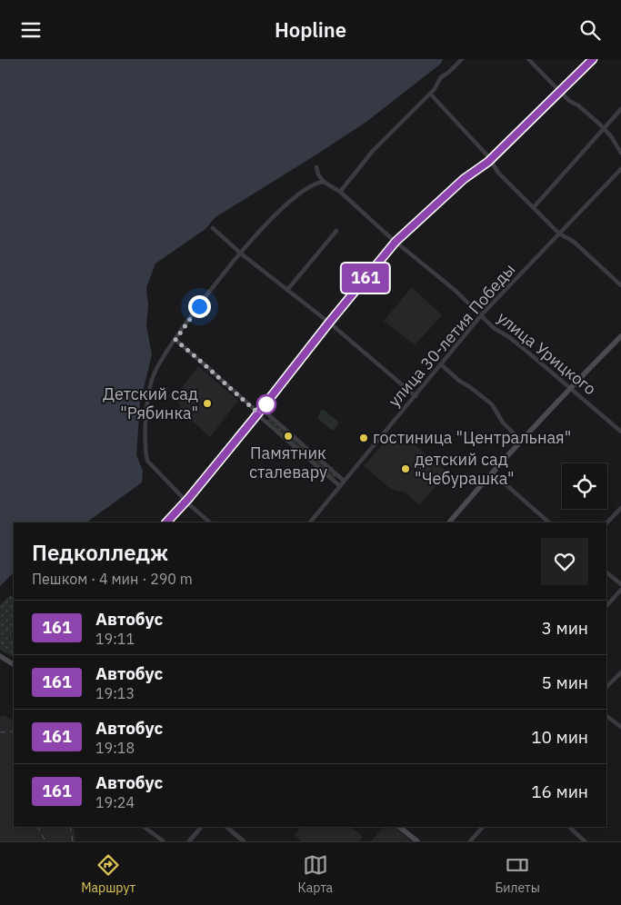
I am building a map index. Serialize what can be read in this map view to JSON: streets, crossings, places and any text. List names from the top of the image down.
{
  "streets": {
    "street": ["улица 30-летия Победы", "улица Урицкого"]
  },
  "crossings": [
    ["улица 30-летия Победы", "улица Урицкого"]
  ],
  "places": [
    "Детский сад \"Рябинка\"",
    "Памятник сталевару",
    "гостиница \"Центральная\"",
    "детский сад \"Чебурашка\""
  ],
  "lines": ["bus line 161"],
  "page": {
    "header": "Hopline",
    "on_map": "161",
    "heading": ["Педколледж", "Пешком · 4 мин · 290 m"],
    "list": [
      {
        "mark": "161",
        "name": "Автобус",
        "note": "19:11",
        "value": "3 мин"
      },
      {
        "mark": "161",
        "name": "Автобус",
        "note": "19:13",
        "value": "5 мин"
      },
      {
        "mark": "161",
        "name": "Автобус",
        "note": "19:18",
        "value": "10 мин"
      },
      {
        "mark": "161",
        "name": "Автобус",
        "note": "19:24",
        "value": "16 мин"
      }
    ],
    "tabs": ["Маршрут", "Карта", "Билеты"]
  }
}
